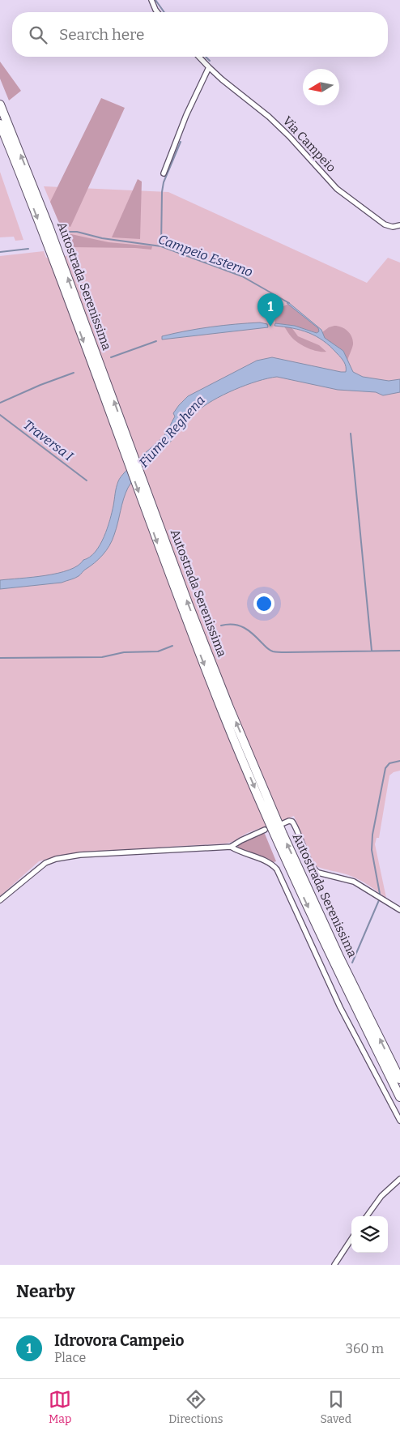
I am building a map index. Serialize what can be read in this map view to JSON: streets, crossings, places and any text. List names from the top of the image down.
{
  "streets": {
    "highway": ["Autostrada Serenissima"],
    "street": ["Via Campeio"]
  },
  "water": ["Campeio Esterno", "Fiume Reghena", "Traversa I"],
  "north": "left",
  "page": {
    "search": "Search here",
    "pins": "1",
    "heading": "Nearby",
    "list": [
      {
        "mark": "1",
        "name": "Idrovora Campeio",
        "note": "Place",
        "value": "360 m"
      }
    ],
    "nav": ["Map", "Directions", "Saved"]
  }
}
